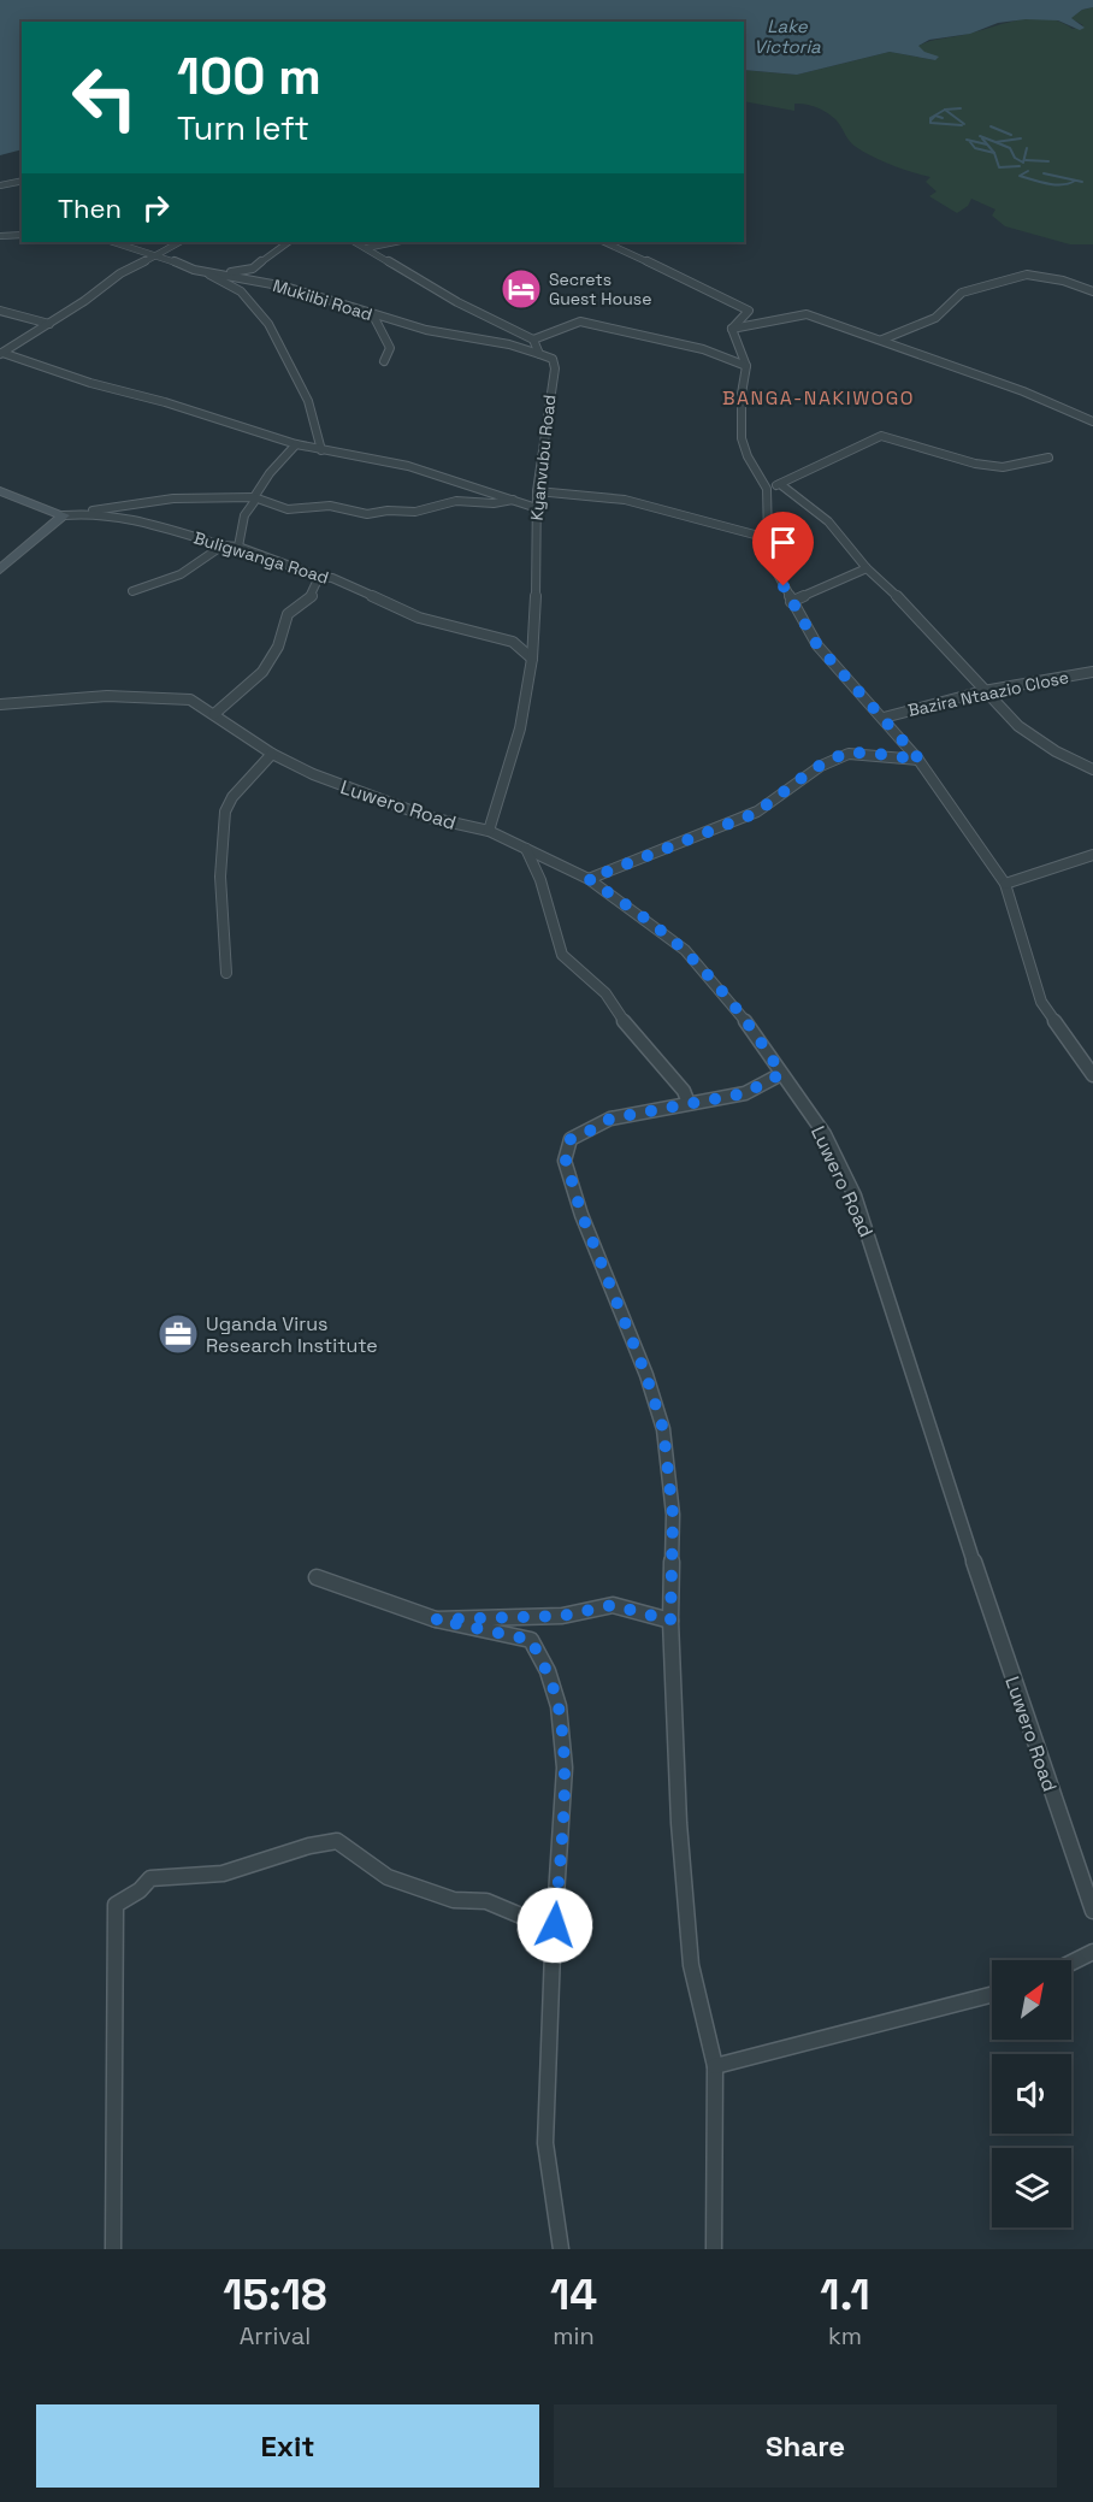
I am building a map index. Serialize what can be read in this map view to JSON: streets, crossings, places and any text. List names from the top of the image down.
{
  "streets": {
    "street": [
      "Mukiibi Road",
      "Kyanvubu Road",
      "Buligwanga Road",
      "Bazira Ntaazio Close",
      "Luwero Road"
    ]
  },
  "crossings": [
    ["Mukiibi Road", "Kyanvubu Road"],
    ["Kyanvubu Road", "Buligwanga Road"],
    ["Kyanvubu Road", "Luwero Road"]
  ],
  "districts": ["BANGA-NAKIWOGO"],
  "water": ["Lake Victoria"],
  "places": {
    "hotel": ["Secrets Guest House"],
    "office": ["Uganda Virus Research Institute"]
  },
  "north": "top right",
  "page": {
    "turn": ["100 m", "Turn left"],
    "then": "Then",
    "eta": [
      "15:18",
      "Arrival",
      "14",
      "min",
      "1.1",
      "km"
    ],
    "buttons": ["Exit", "Share"]
  }
}
